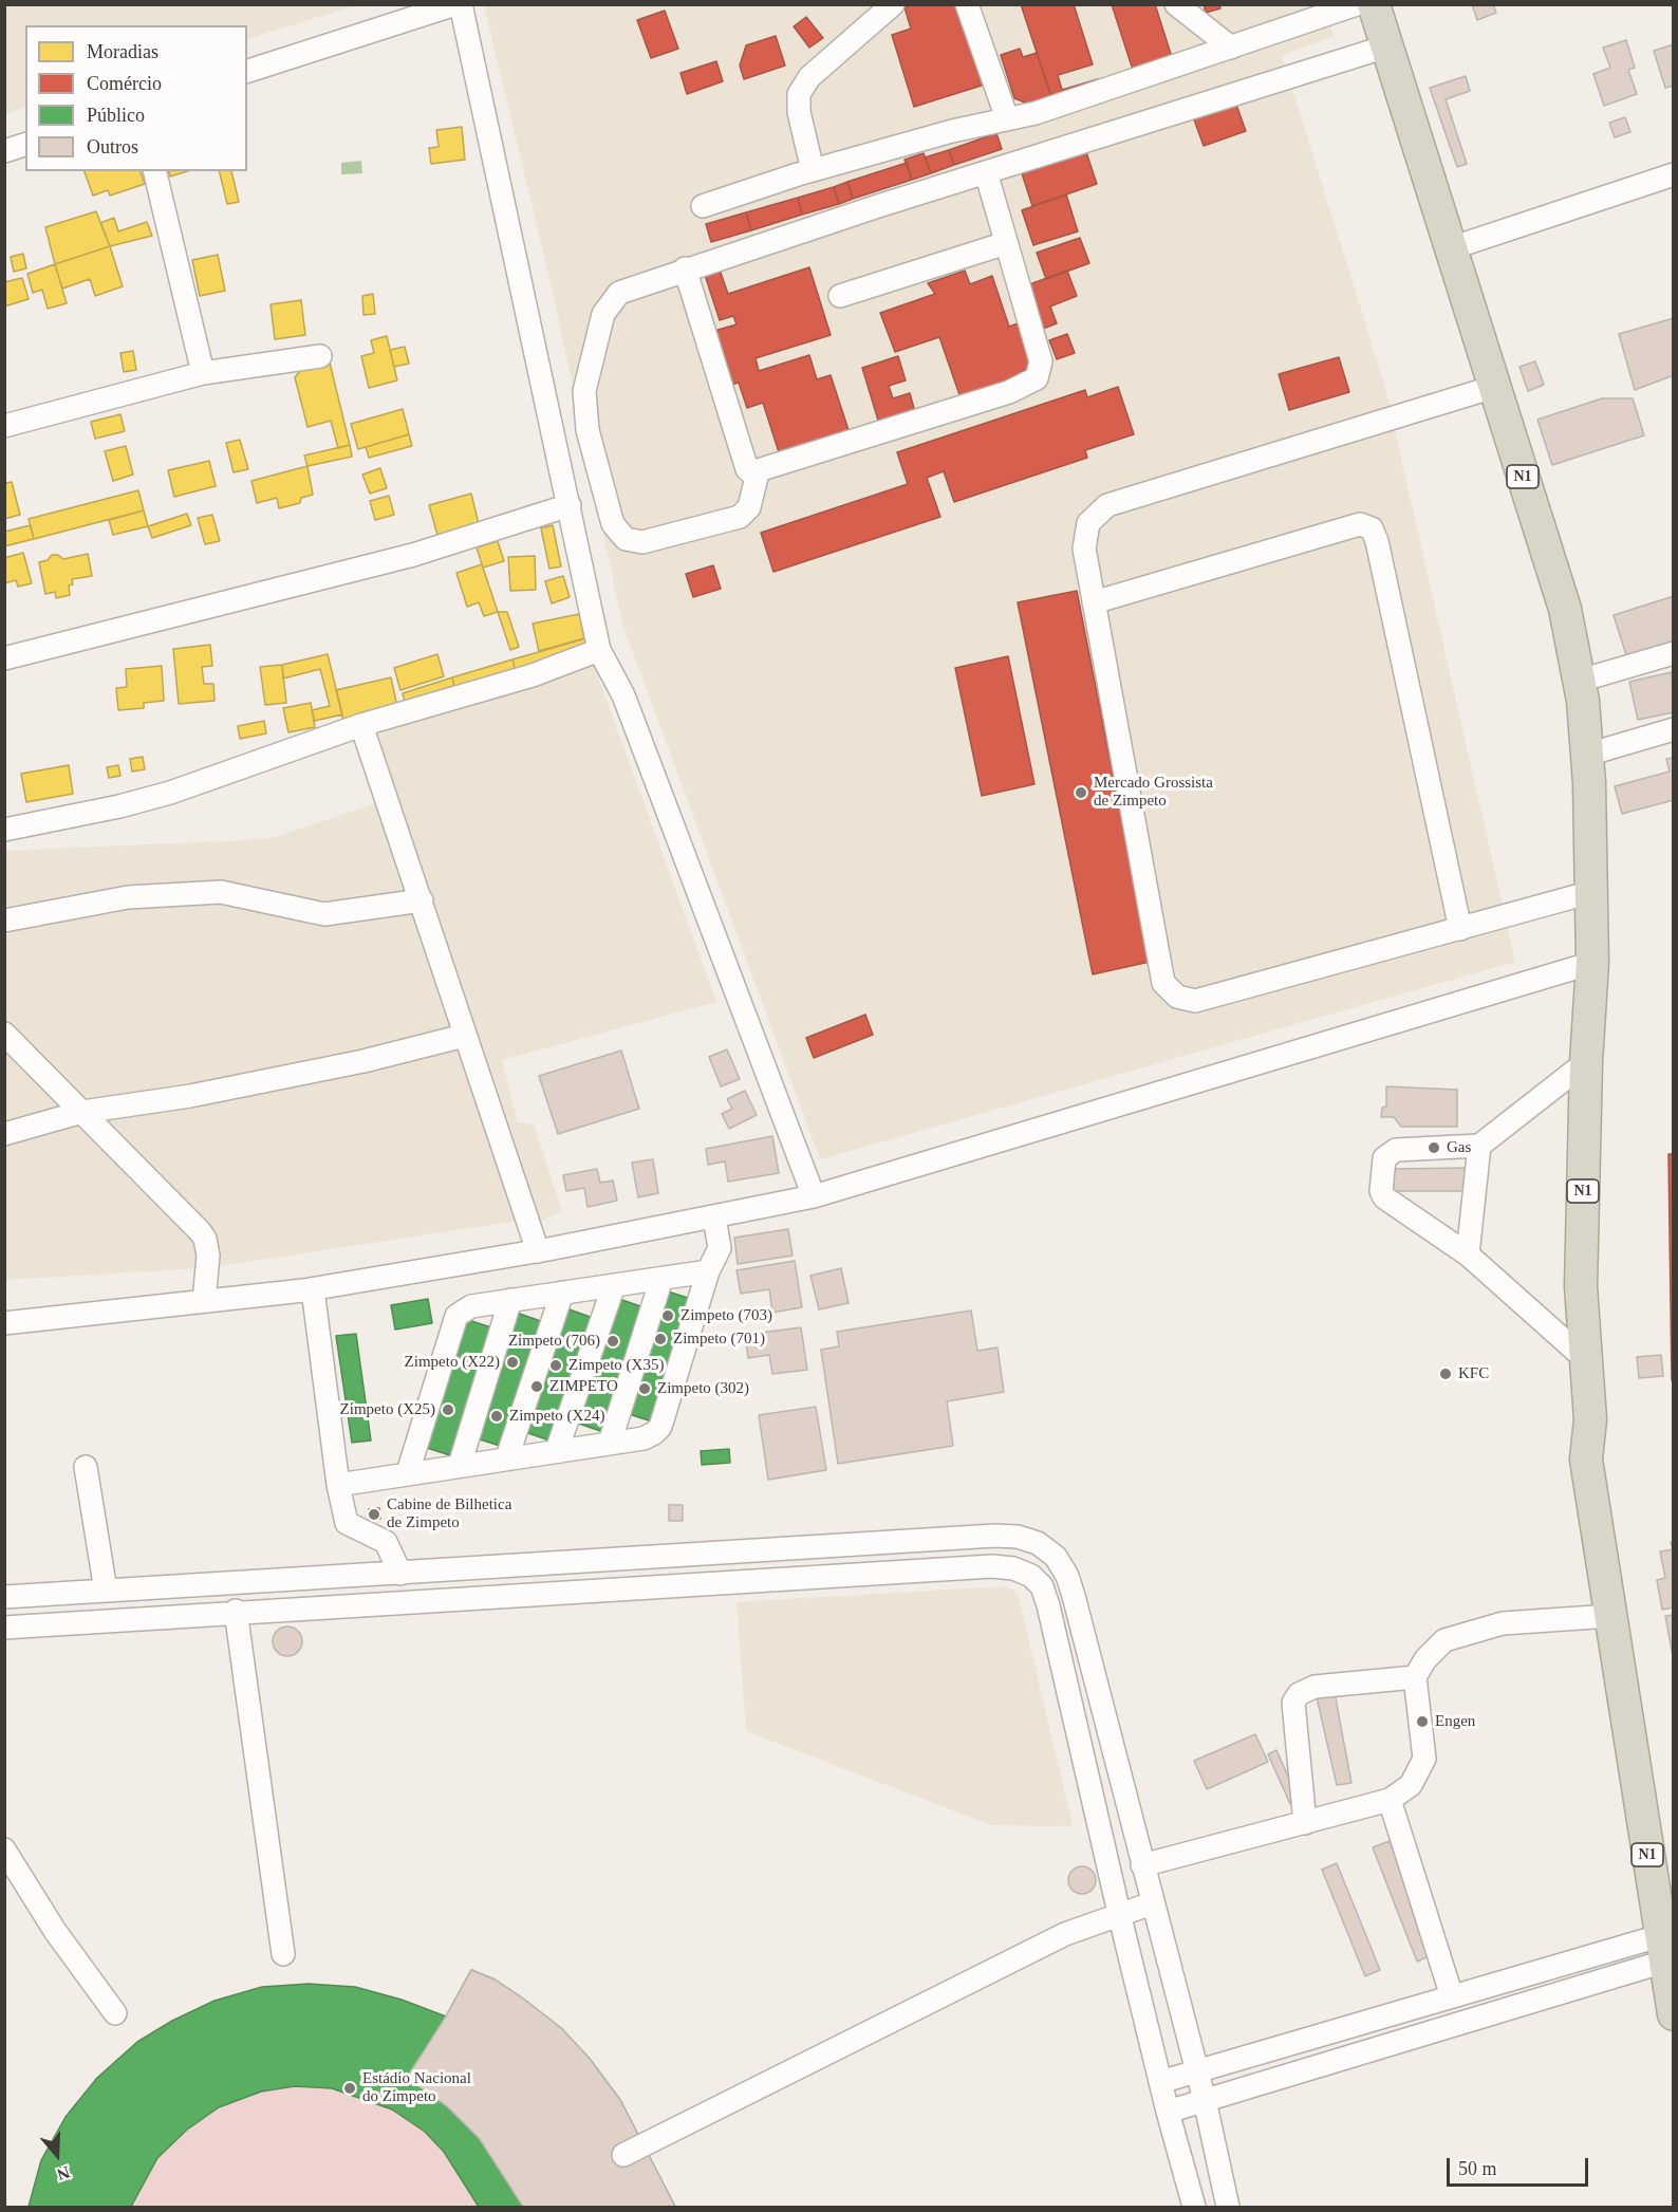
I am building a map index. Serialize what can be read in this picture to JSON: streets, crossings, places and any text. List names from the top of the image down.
{
  "streets": {
    "highway": ["N1"]
  },
  "places": [
    "Mercado Grossista de Zimpeto",
    "Gas",
    "Zimpeto (703)",
    "Zimpeto (701)",
    "Zimpeto (706)",
    "Zimpeto (X22)",
    "Zimpeto (X35)",
    "KFC",
    "ZIMPETO",
    "Zimpeto (302)",
    "Zimpeto (X25)",
    "Zimpeto (X24)",
    "Cabine de Bilhetica de Zimpeto",
    "Engen",
    "Estádio Nacional do Zimpeto"
  ],
  "legend": [
    "Moradias",
    "Comércio",
    "Público",
    "Outros"
  ],
  "scale_bar": "50 m",
  "north": "bottom"
}
